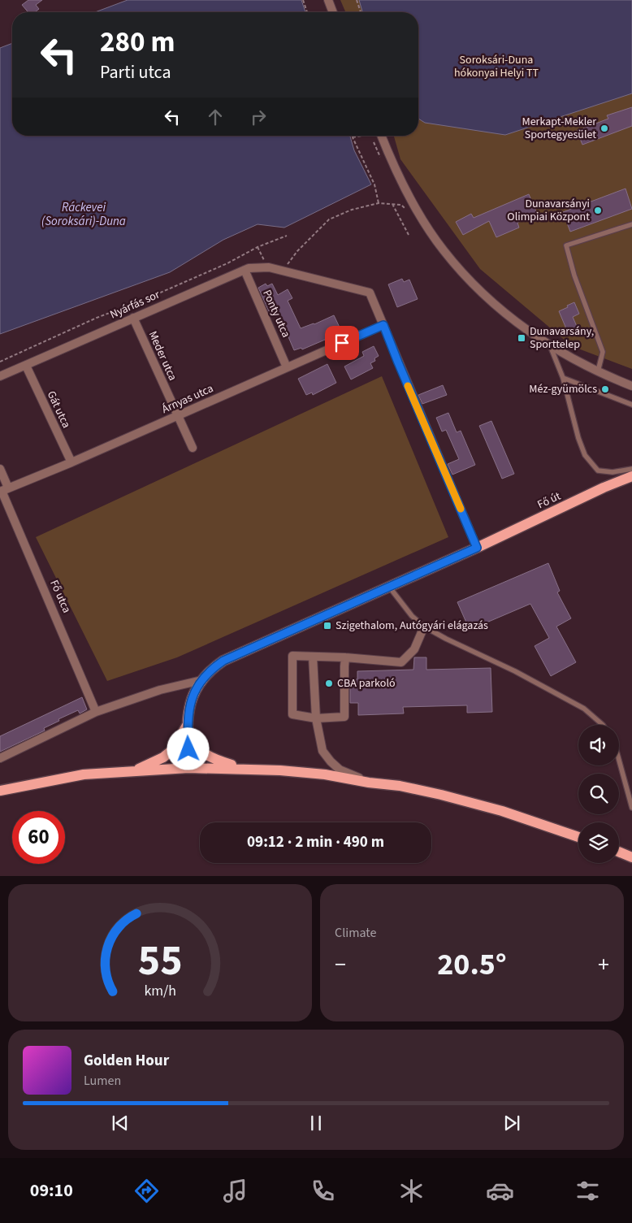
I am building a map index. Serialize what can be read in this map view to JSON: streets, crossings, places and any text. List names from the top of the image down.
{
  "streets": {
    "main road": ["Fő út"],
    "street": [
      "Nyárfás sor",
      "Ponty utca",
      "Meder utca",
      "Árnyas utca",
      "Gát utca",
      "Fő utca"
    ]
  },
  "crossings": [
    ["Nyárfás sor", "Ponty utca"],
    ["Nyárfás sor", "Meder utca"],
    ["Nyárfás sor", "Árnyas utca"],
    ["Nyárfás sor", "Gát utca"],
    ["Ponty utca", "Árnyas utca"],
    ["Meder utca", "Árnyas utca"],
    ["Árnyas utca", "Gát utca"],
    ["Árnyas utca", "Fő utca"]
  ],
  "water": ["Ráckevei (Soroksári)-Duna"],
  "parks": ["Soroksári-Duna hókonyai Helyi TT"],
  "places": {
    "other": [
      "Merkapt-Mekler Sportegyesület",
      "Dunavarsányi Olimpiai Központ",
      "Méz-gyümölcs",
      "CBA parkoló"
    ],
    "transit": ["Dunavarsány, Sporttelep", "Szigethalom, Autógyári elágazás"]
  },
  "page": {
    "turn": ["280 m", "Parti utca"],
    "limit": "60",
    "trip": "09:12 · 2 min · 490 m",
    "tile": "Climate",
    "heat": ["−", "20.5°", "+"],
    "song": ["Golden Hour", "Lumen"],
    "tabs": "09:10",
    "gauge": ["55", "km/h"]
  }
}
